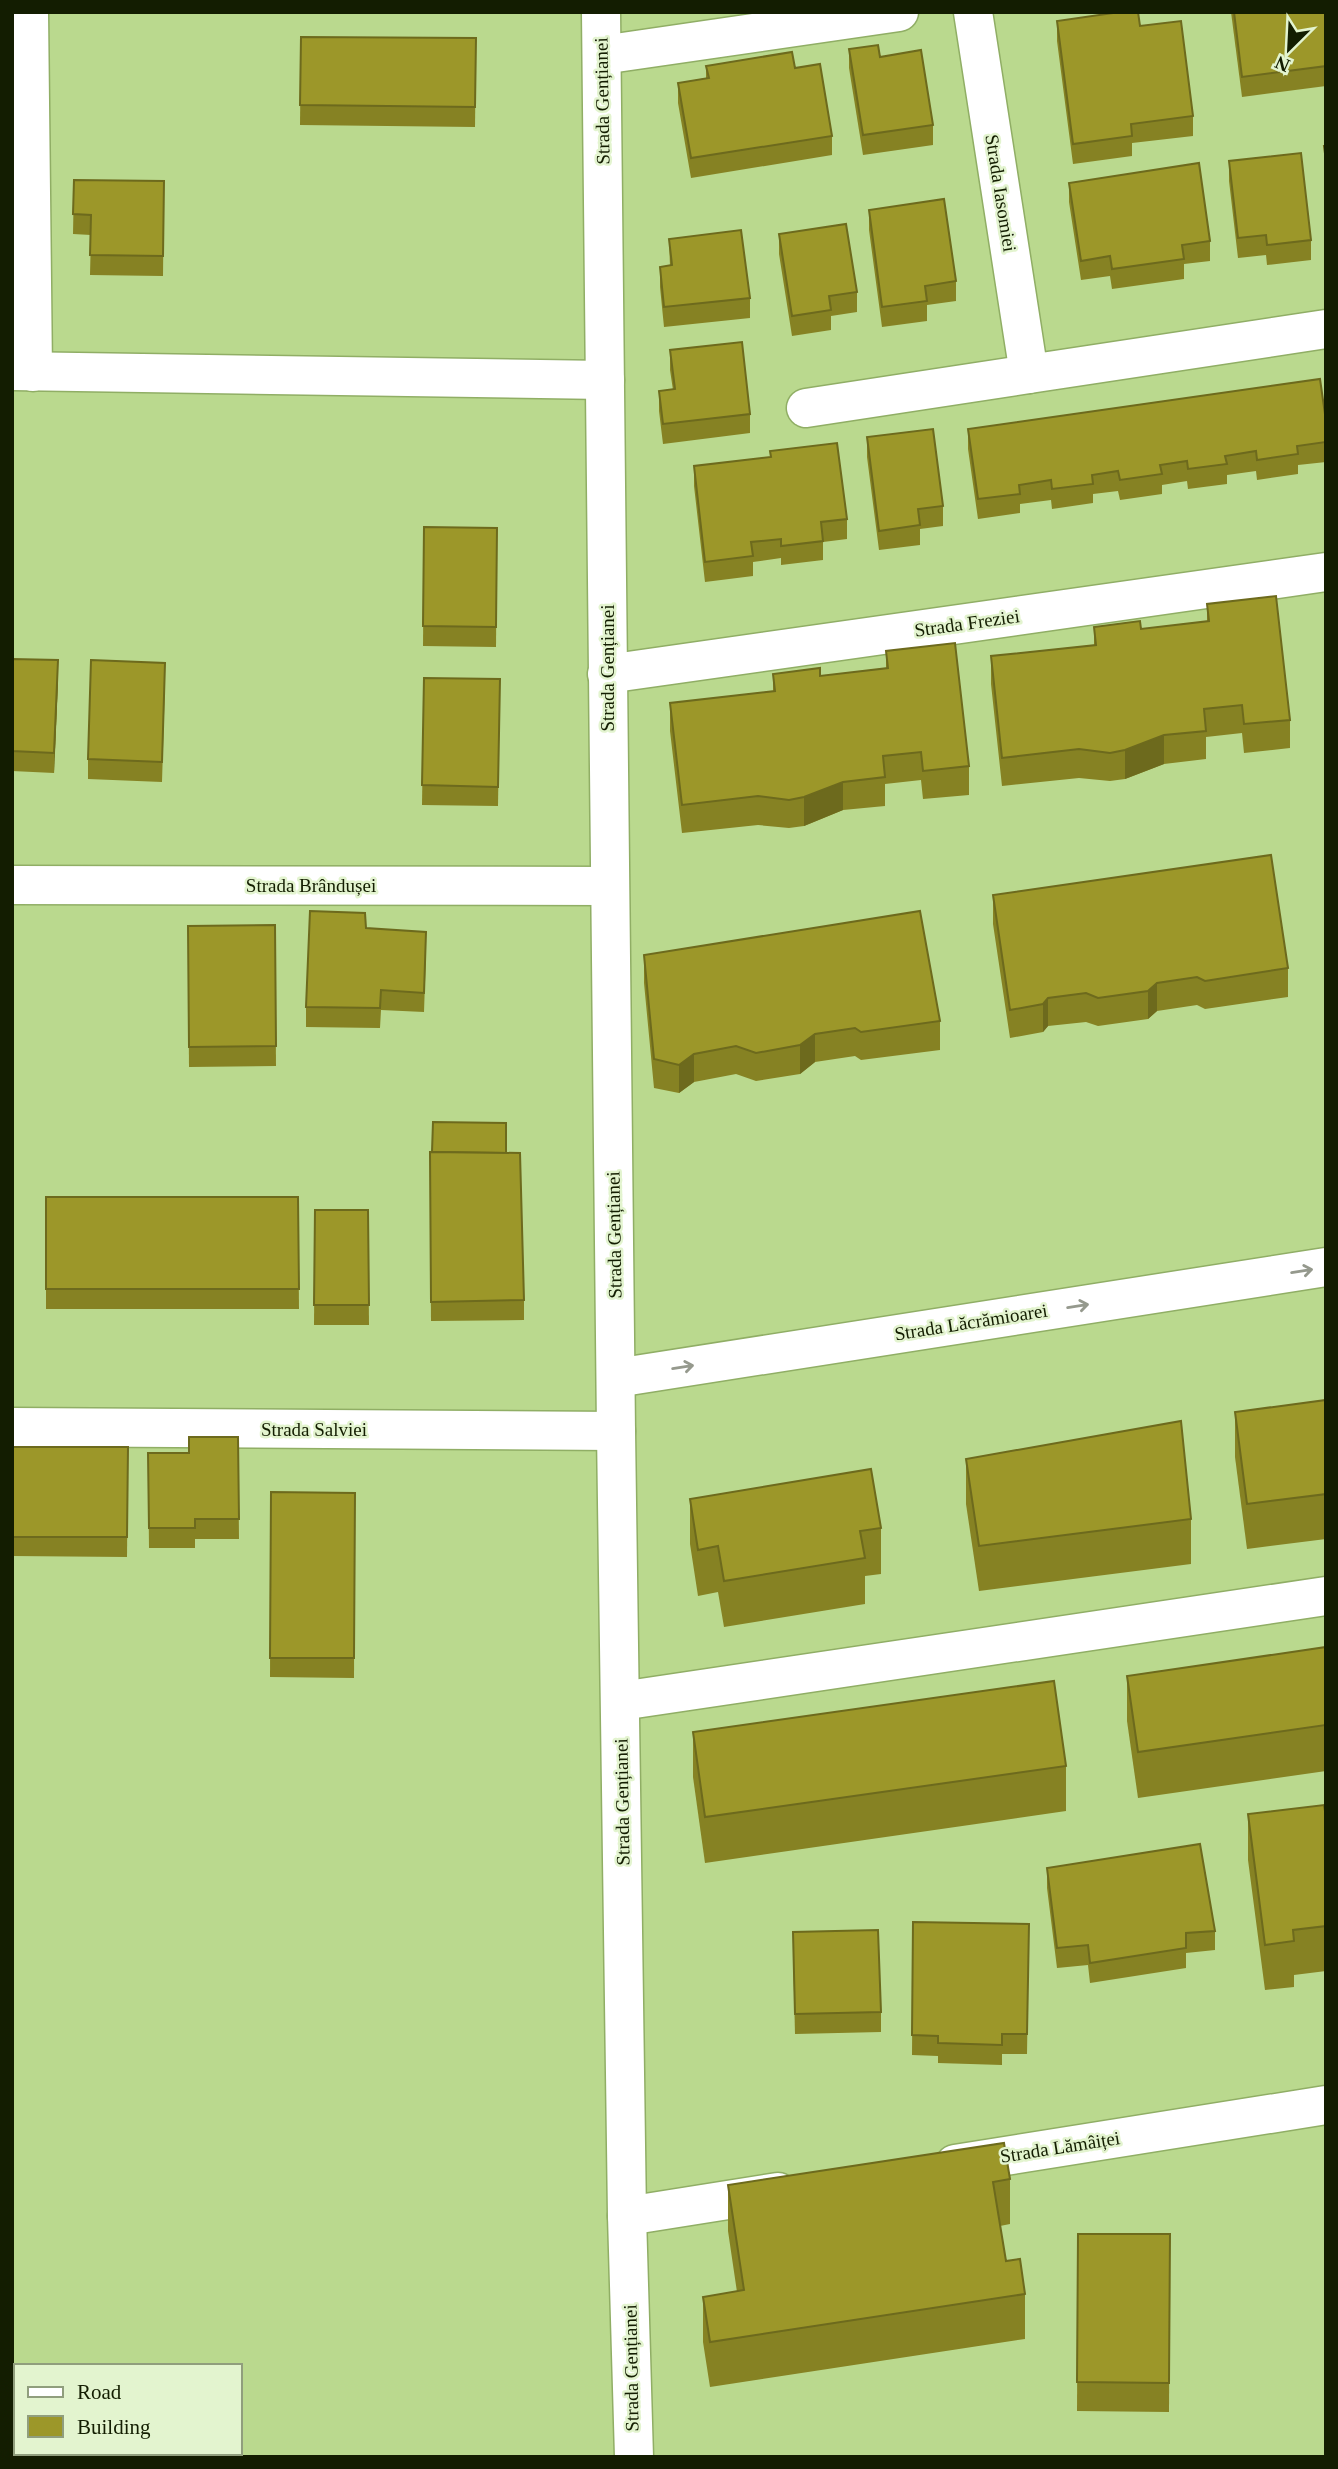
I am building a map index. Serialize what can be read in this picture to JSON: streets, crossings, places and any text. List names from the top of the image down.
{
  "streets": {
    "street": [
      "Strada Gențianei",
      "Strada Iasomiei",
      "Strada Freziei",
      "Strada Brândușei",
      "Strada Lăcrămioarei",
      "Strada Salviei",
      "Strada Lămâiței"
    ]
  },
  "crossings": [
    ["Strada Gențianei", "Strada Freziei"],
    ["Strada Gențianei", "Strada Brândușei"],
    ["Strada Gențianei", "Strada Lăcrămioarei"],
    ["Strada Gențianei", "Strada Salviei"]
  ],
  "legend": ["Road", "Building"],
  "north": "bottom left"
}
